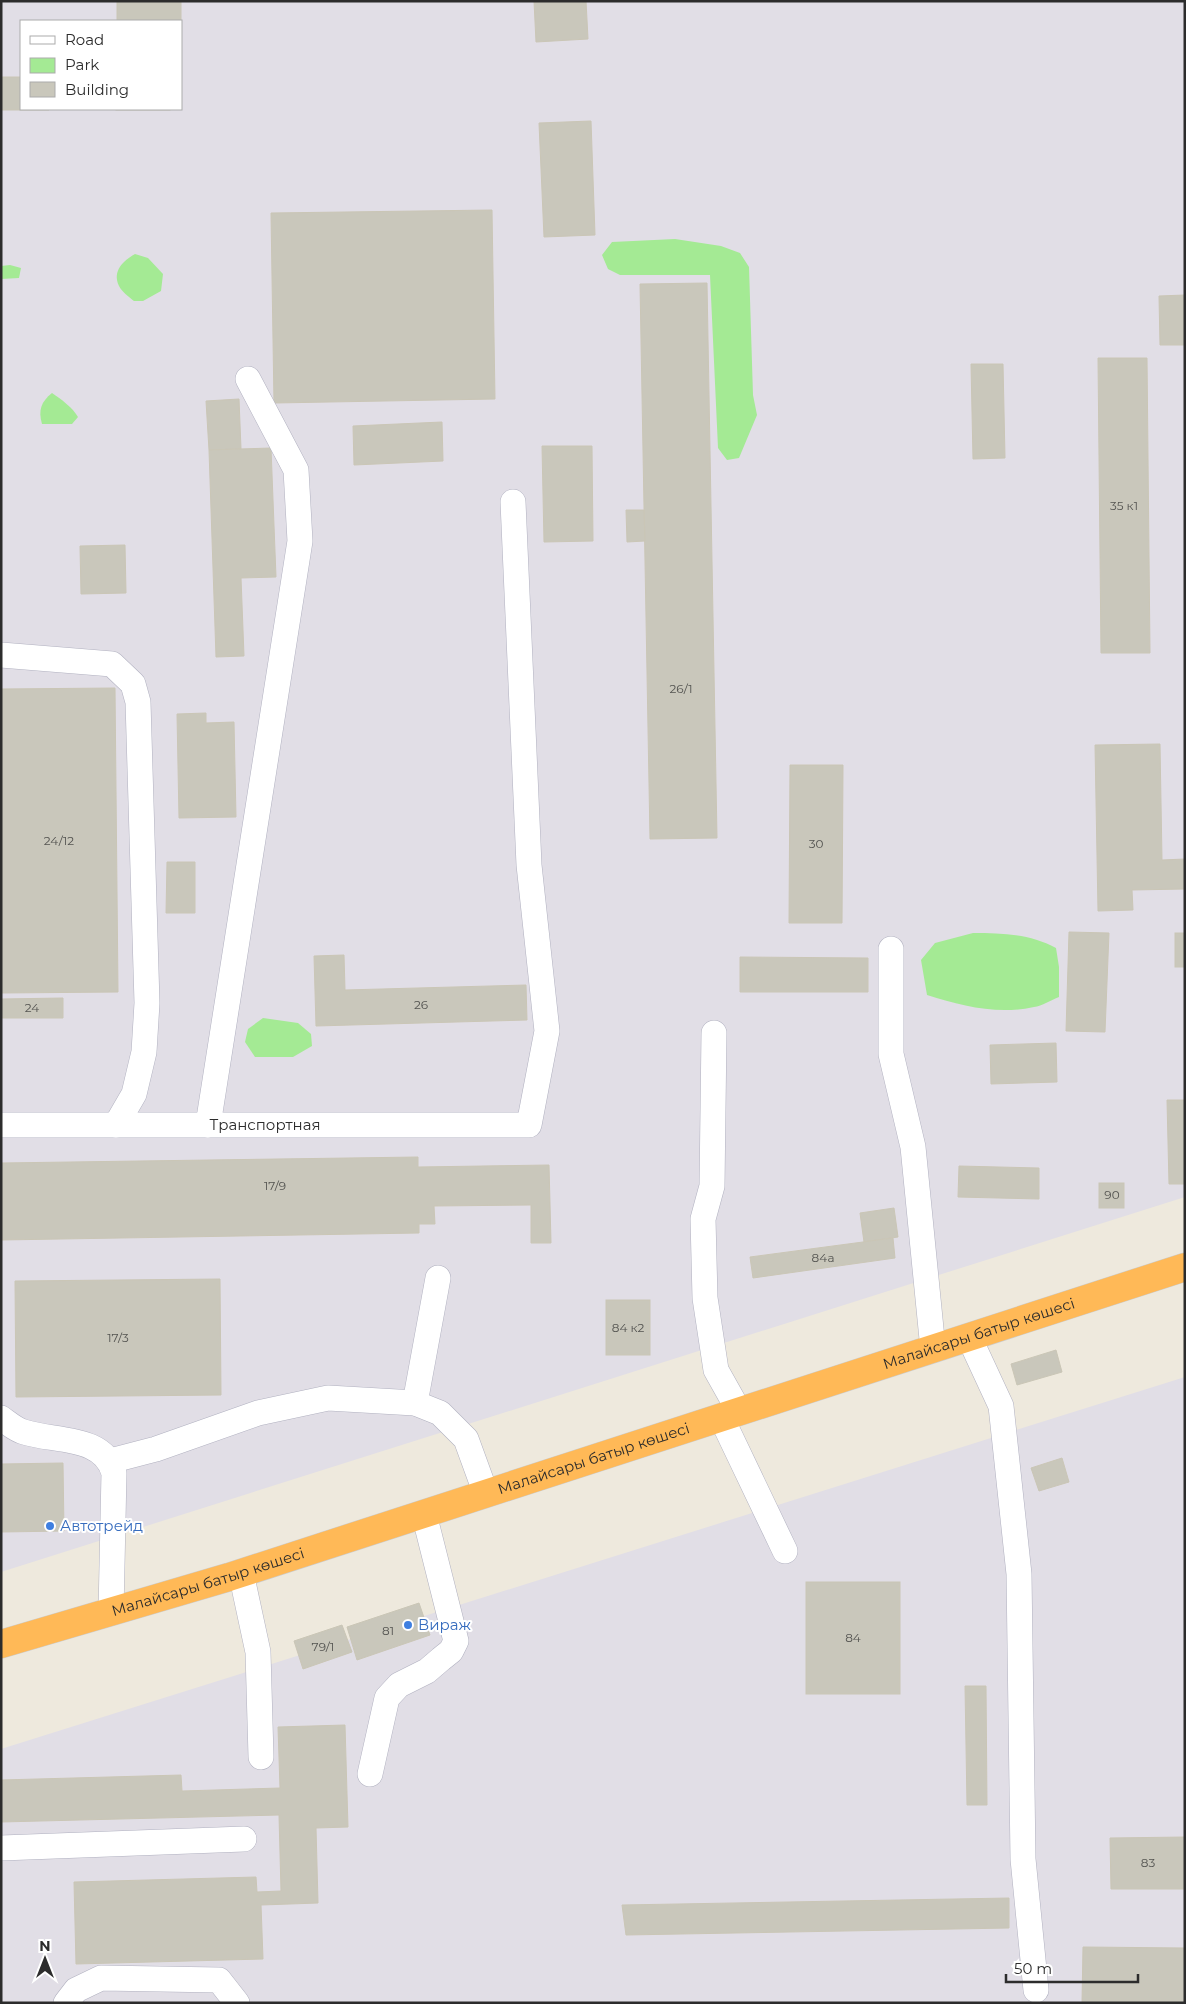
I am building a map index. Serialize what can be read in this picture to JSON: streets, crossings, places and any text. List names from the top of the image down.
{
  "streets": {
    "highway": ["Малайсары батыр көшесі"],
    "street": ["Транспортная"]
  },
  "places": ["Автотрейд", "Вираж"],
  "house_numbers": [
    "35 к1",
    "26/1",
    "24/12",
    "30",
    "26",
    "24",
    "17/9",
    "90",
    "84а",
    "84 к2",
    "17/3",
    "81",
    "84",
    "79/1",
    "83"
  ],
  "legend": ["Road", "Park", "Building"],
  "scale_bar": "50 m",
  "north": "top"
}
